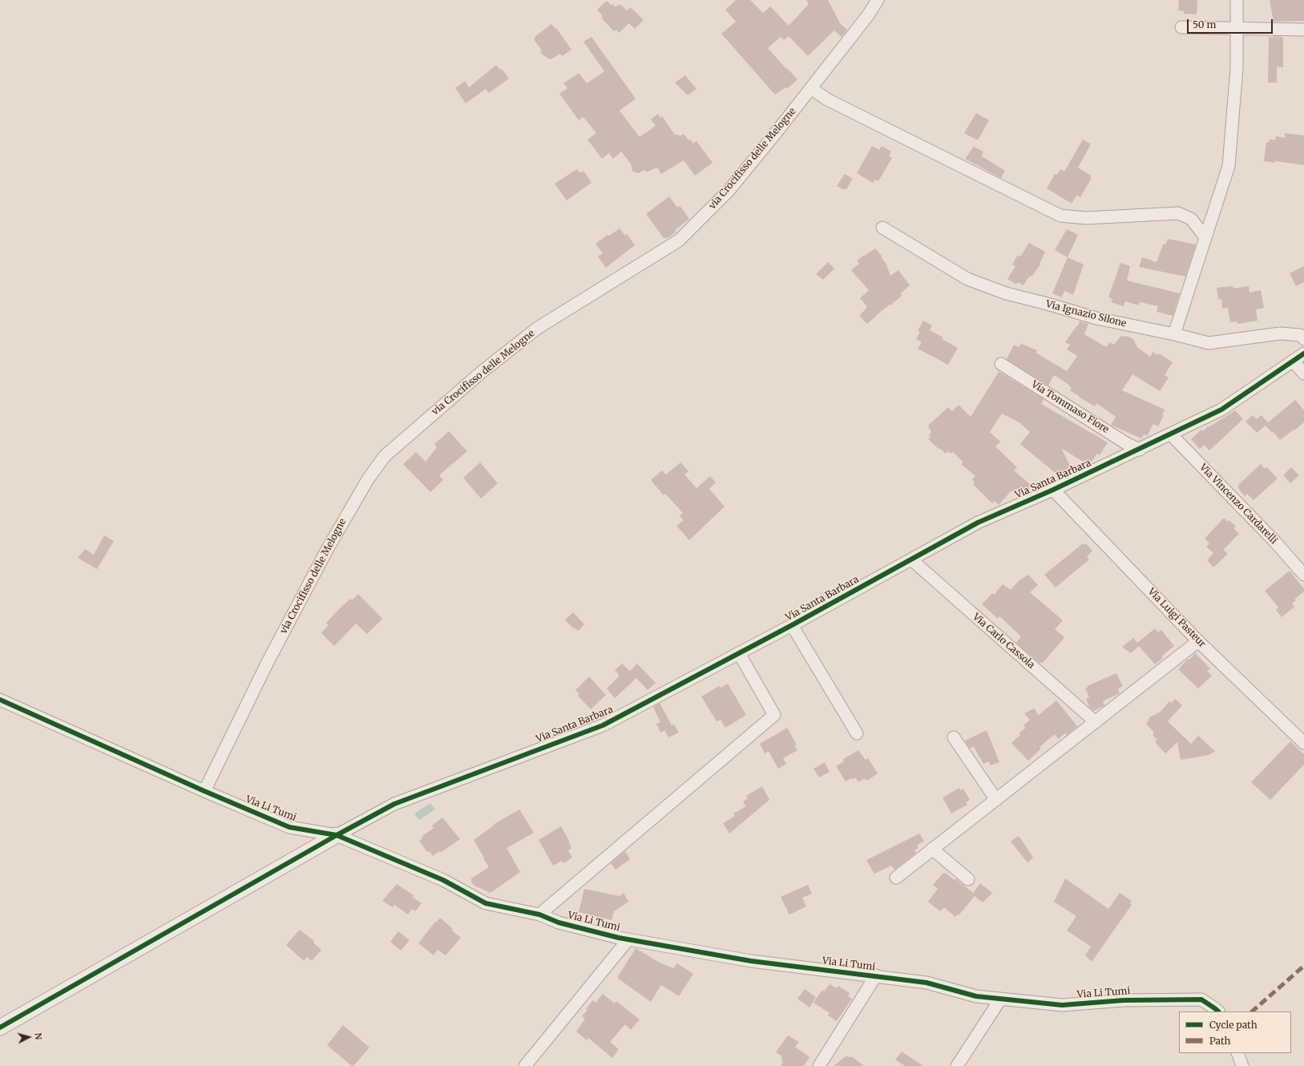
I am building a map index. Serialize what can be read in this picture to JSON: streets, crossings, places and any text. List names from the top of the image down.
{
  "streets": {
    "street": [
      "via Crocifisso delle Melogne",
      "Via Ignazio Silone",
      "Via Tommaso Fiore",
      "Via Santa Barbara",
      "Via Vincenzo Cardarelli",
      "Via Luigi Pasteur",
      "Via Carlo Cassola",
      "Via Li Tumi"
    ]
  },
  "crossings": [
    ["via Crocifisso delle Melogne", "Via Li Tumi"],
    ["Via Tommaso Fiore", "Via Santa Barbara"],
    ["Via Santa Barbara", "Via Vincenzo Cardarelli"],
    ["Via Santa Barbara", "Via Luigi Pasteur"],
    ["Via Santa Barbara", "Via Carlo Cassola"],
    ["Via Santa Barbara", "Via Li Tumi"]
  ],
  "legend": ["Cycle path", "Path"],
  "scale_bar": "50 m",
  "north": "right"
}
